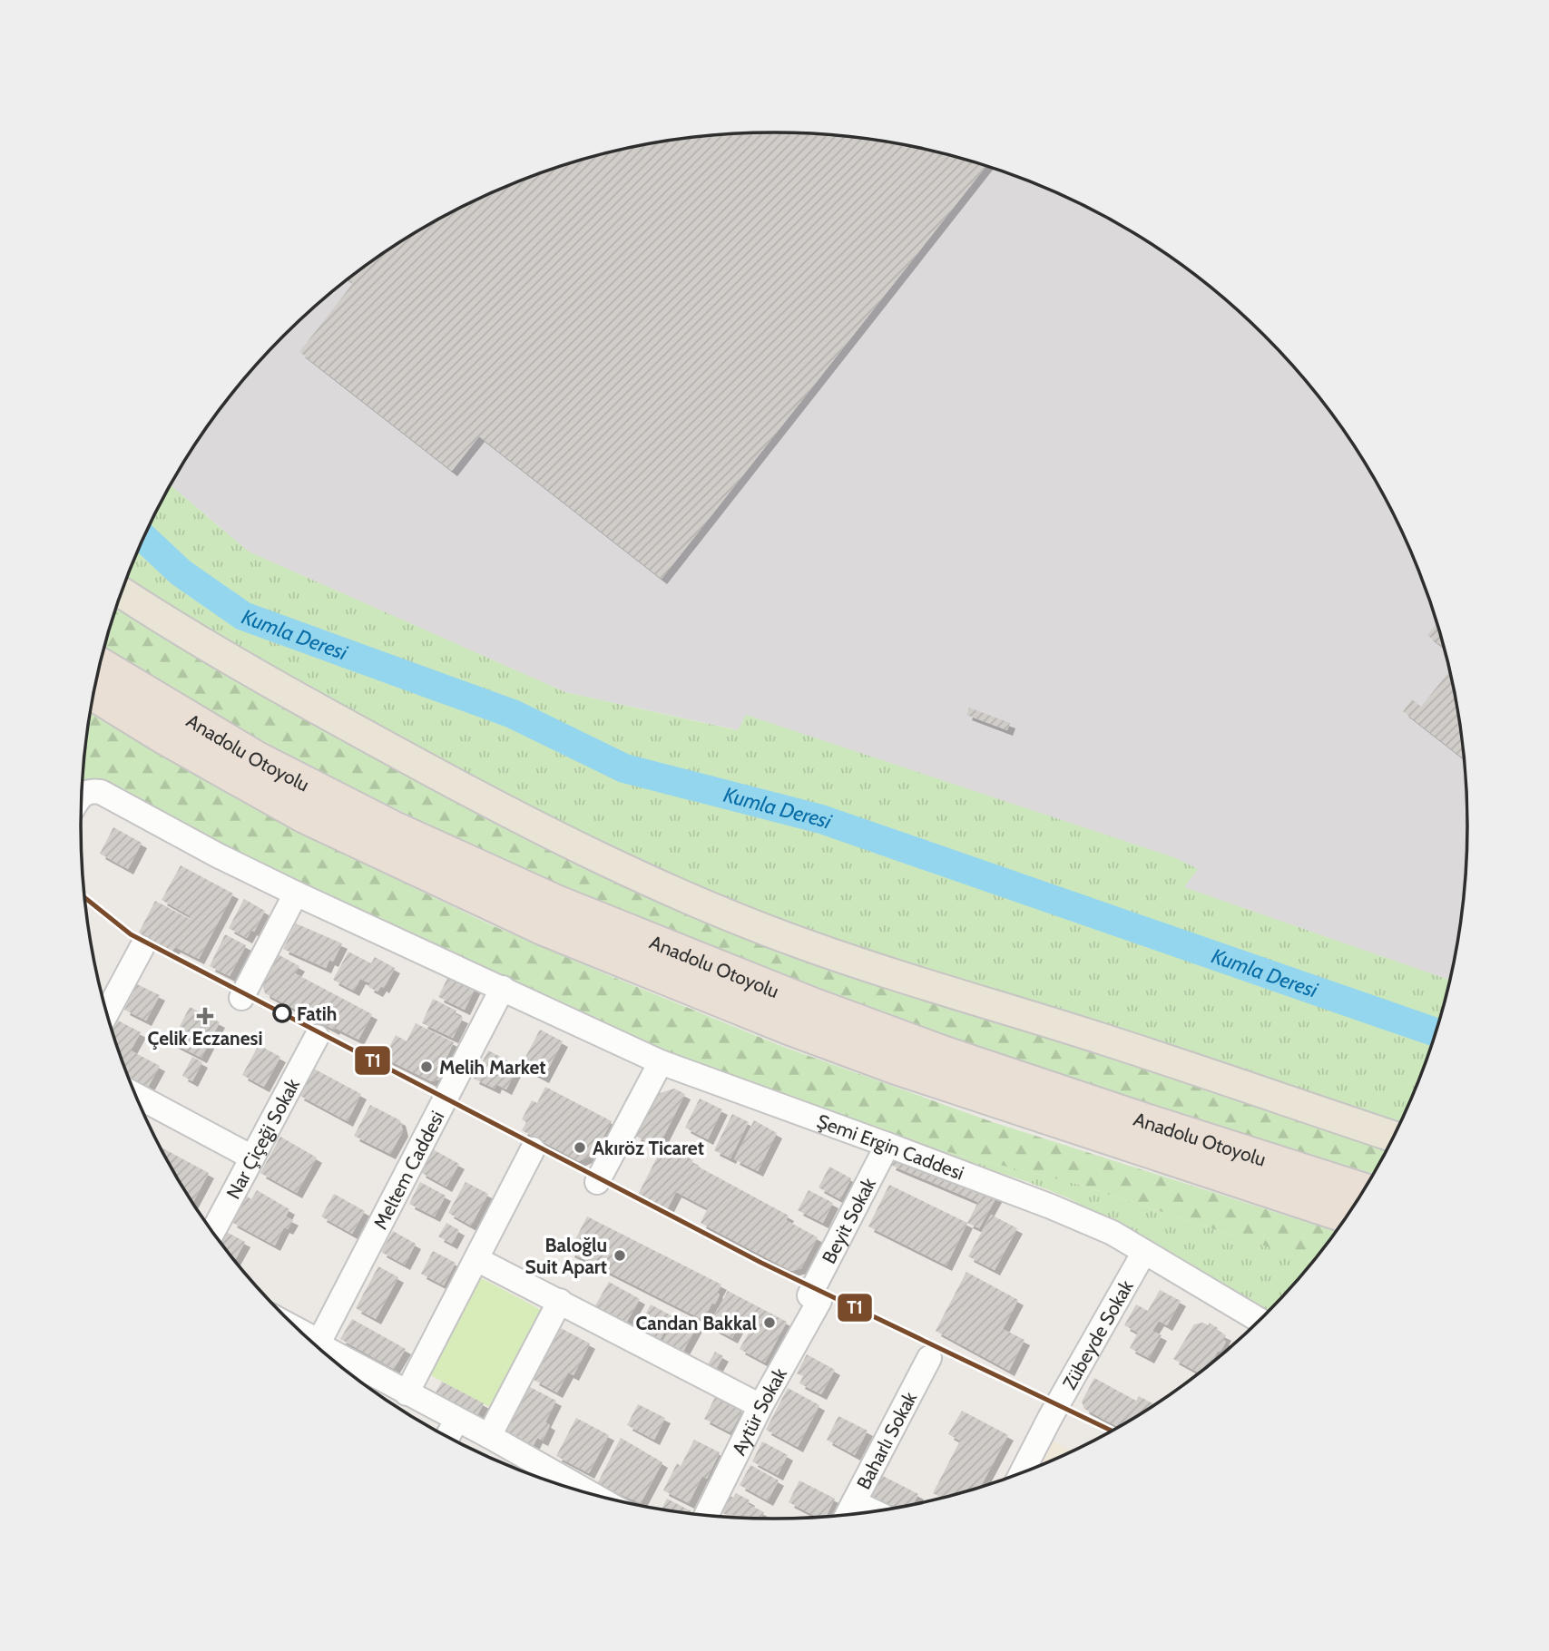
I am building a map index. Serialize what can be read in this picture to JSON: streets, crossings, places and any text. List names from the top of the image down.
{
  "streets": {
    "highway": ["Anadolu Otoyolu"],
    "street": [
      "Nar Çiçeği Sokak",
      "Şemi Ergin Caddesi",
      "Meltem Caddesi",
      "Beyit Sokak",
      "Zübeyde Sokak",
      "Aytür Sokak",
      "Baharlı Sokak"
    ]
  },
  "crossings": [
    ["Şemi Ergin Caddesi", "Meltem Caddesi"],
    ["Şemi Ergin Caddesi", "Beyit Sokak"],
    ["Şemi Ergin Caddesi", "Zübeyde Sokak"],
    ["Beyit Sokak", "Aytür Sokak"]
  ],
  "water": ["Kumla Deresi"],
  "places": {
    "other": [
      "Fatih",
      "Melih Market",
      "Akıröz Ticaret",
      "Baloğlu Suit Apart",
      "Candan Bakkal"
    ],
    "health": ["Çelik Eczanesi"]
  },
  "lines": ["transit line T1"]
}
